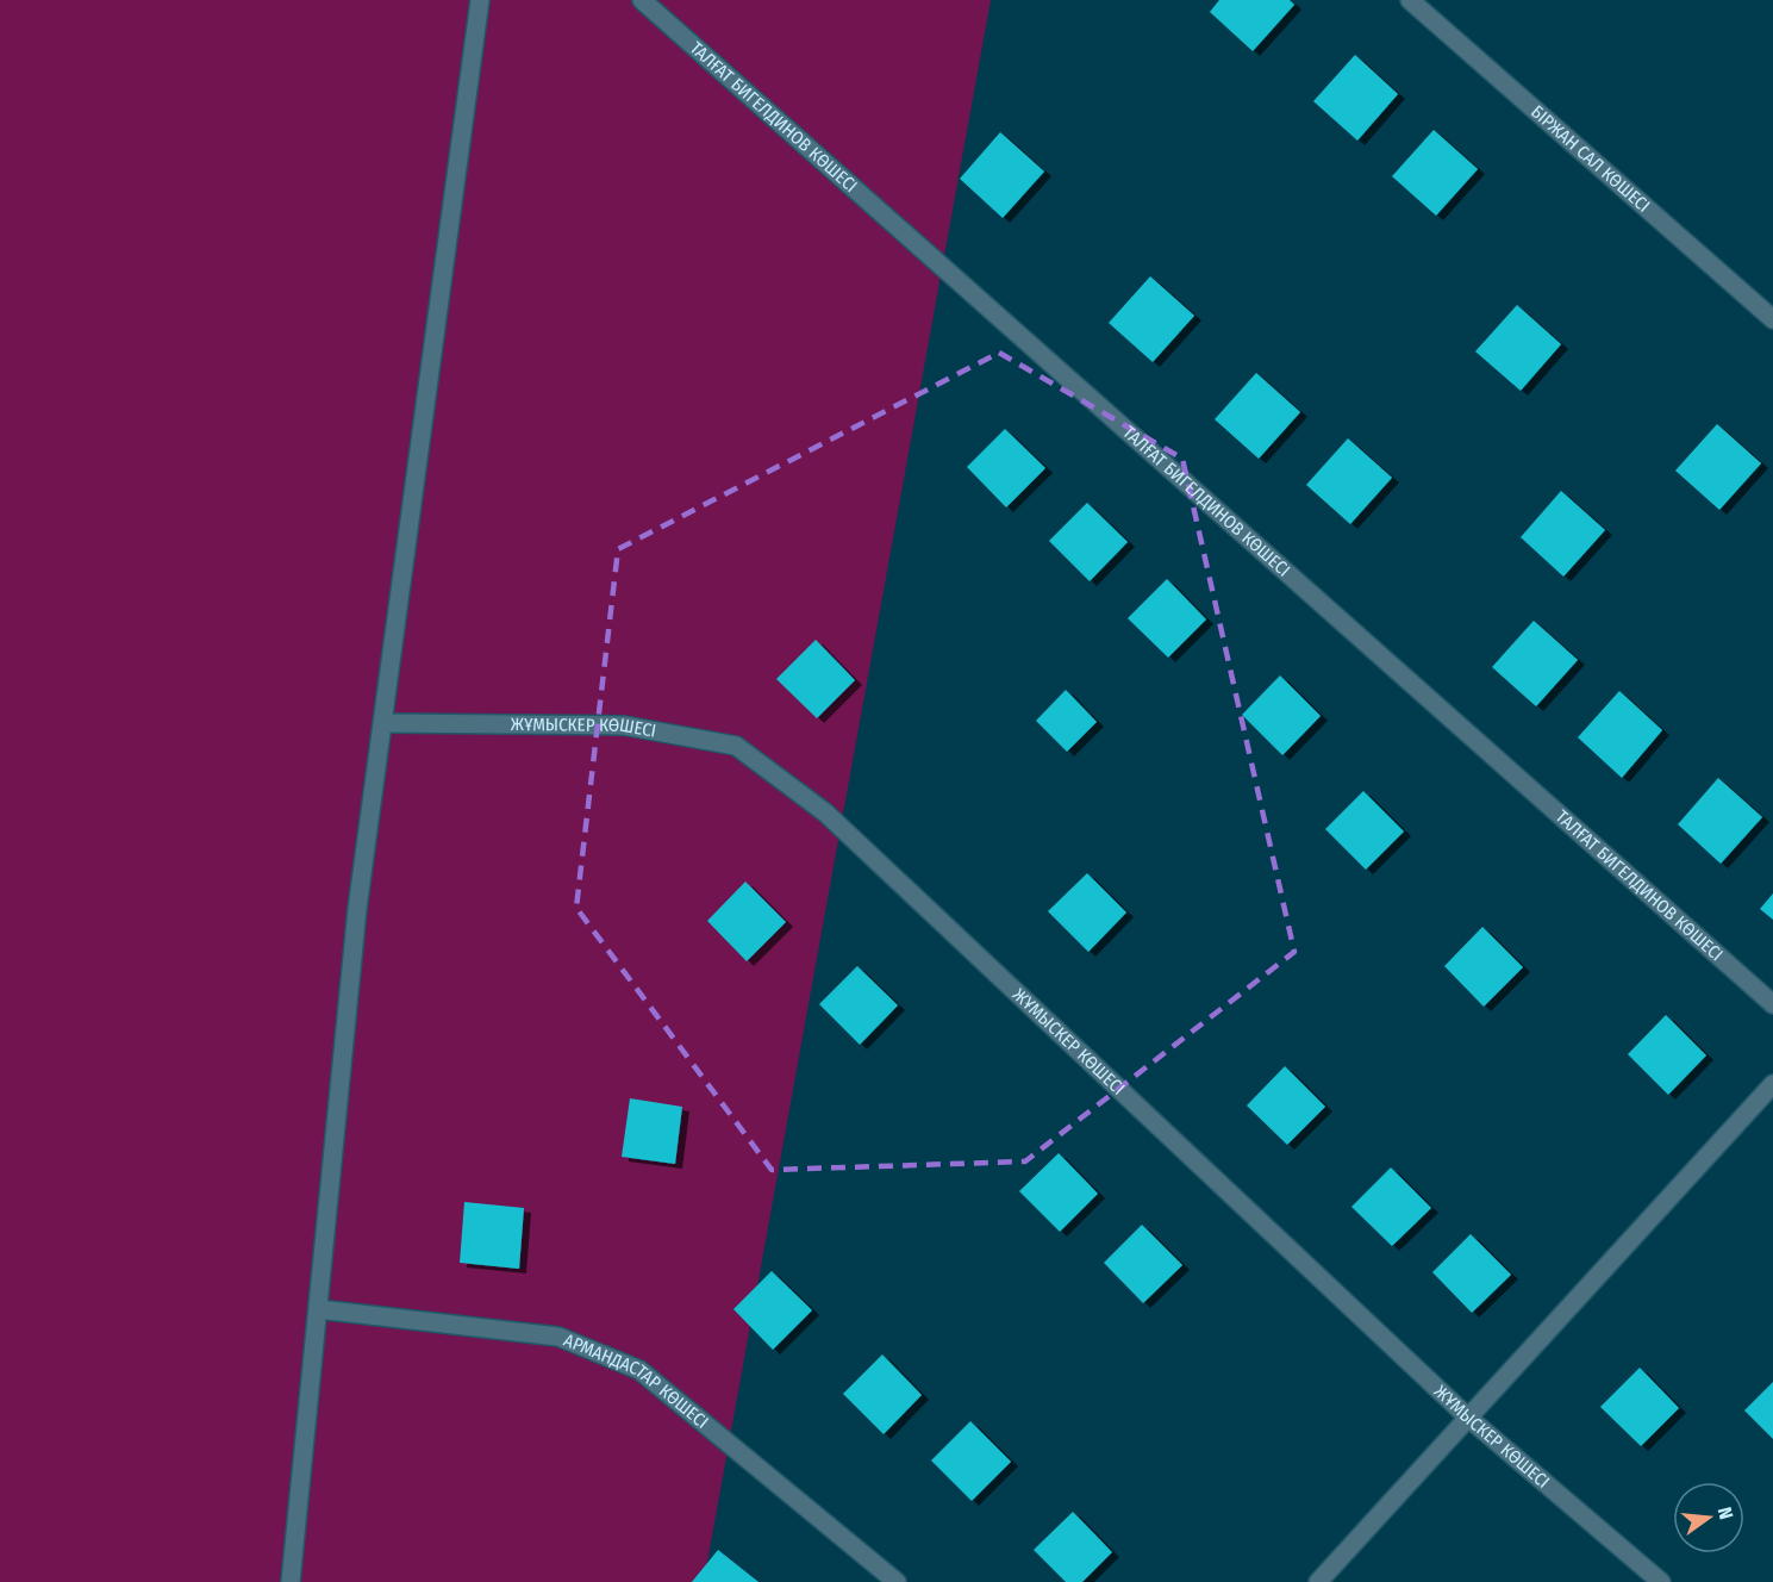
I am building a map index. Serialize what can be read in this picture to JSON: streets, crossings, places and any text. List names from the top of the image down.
{
  "streets": {
    "street": [
      "ТАЛҒАТ БИГЕЛДИНОВ КӨШЕСІ",
      "БІРЖАН САЛ КӨШЕСІ",
      "ЖҰМЫСКЕР КӨШЕСІ",
      "АРМАНДАСТАР КӨШЕСІ"
    ]
  },
  "north": "right"
}
